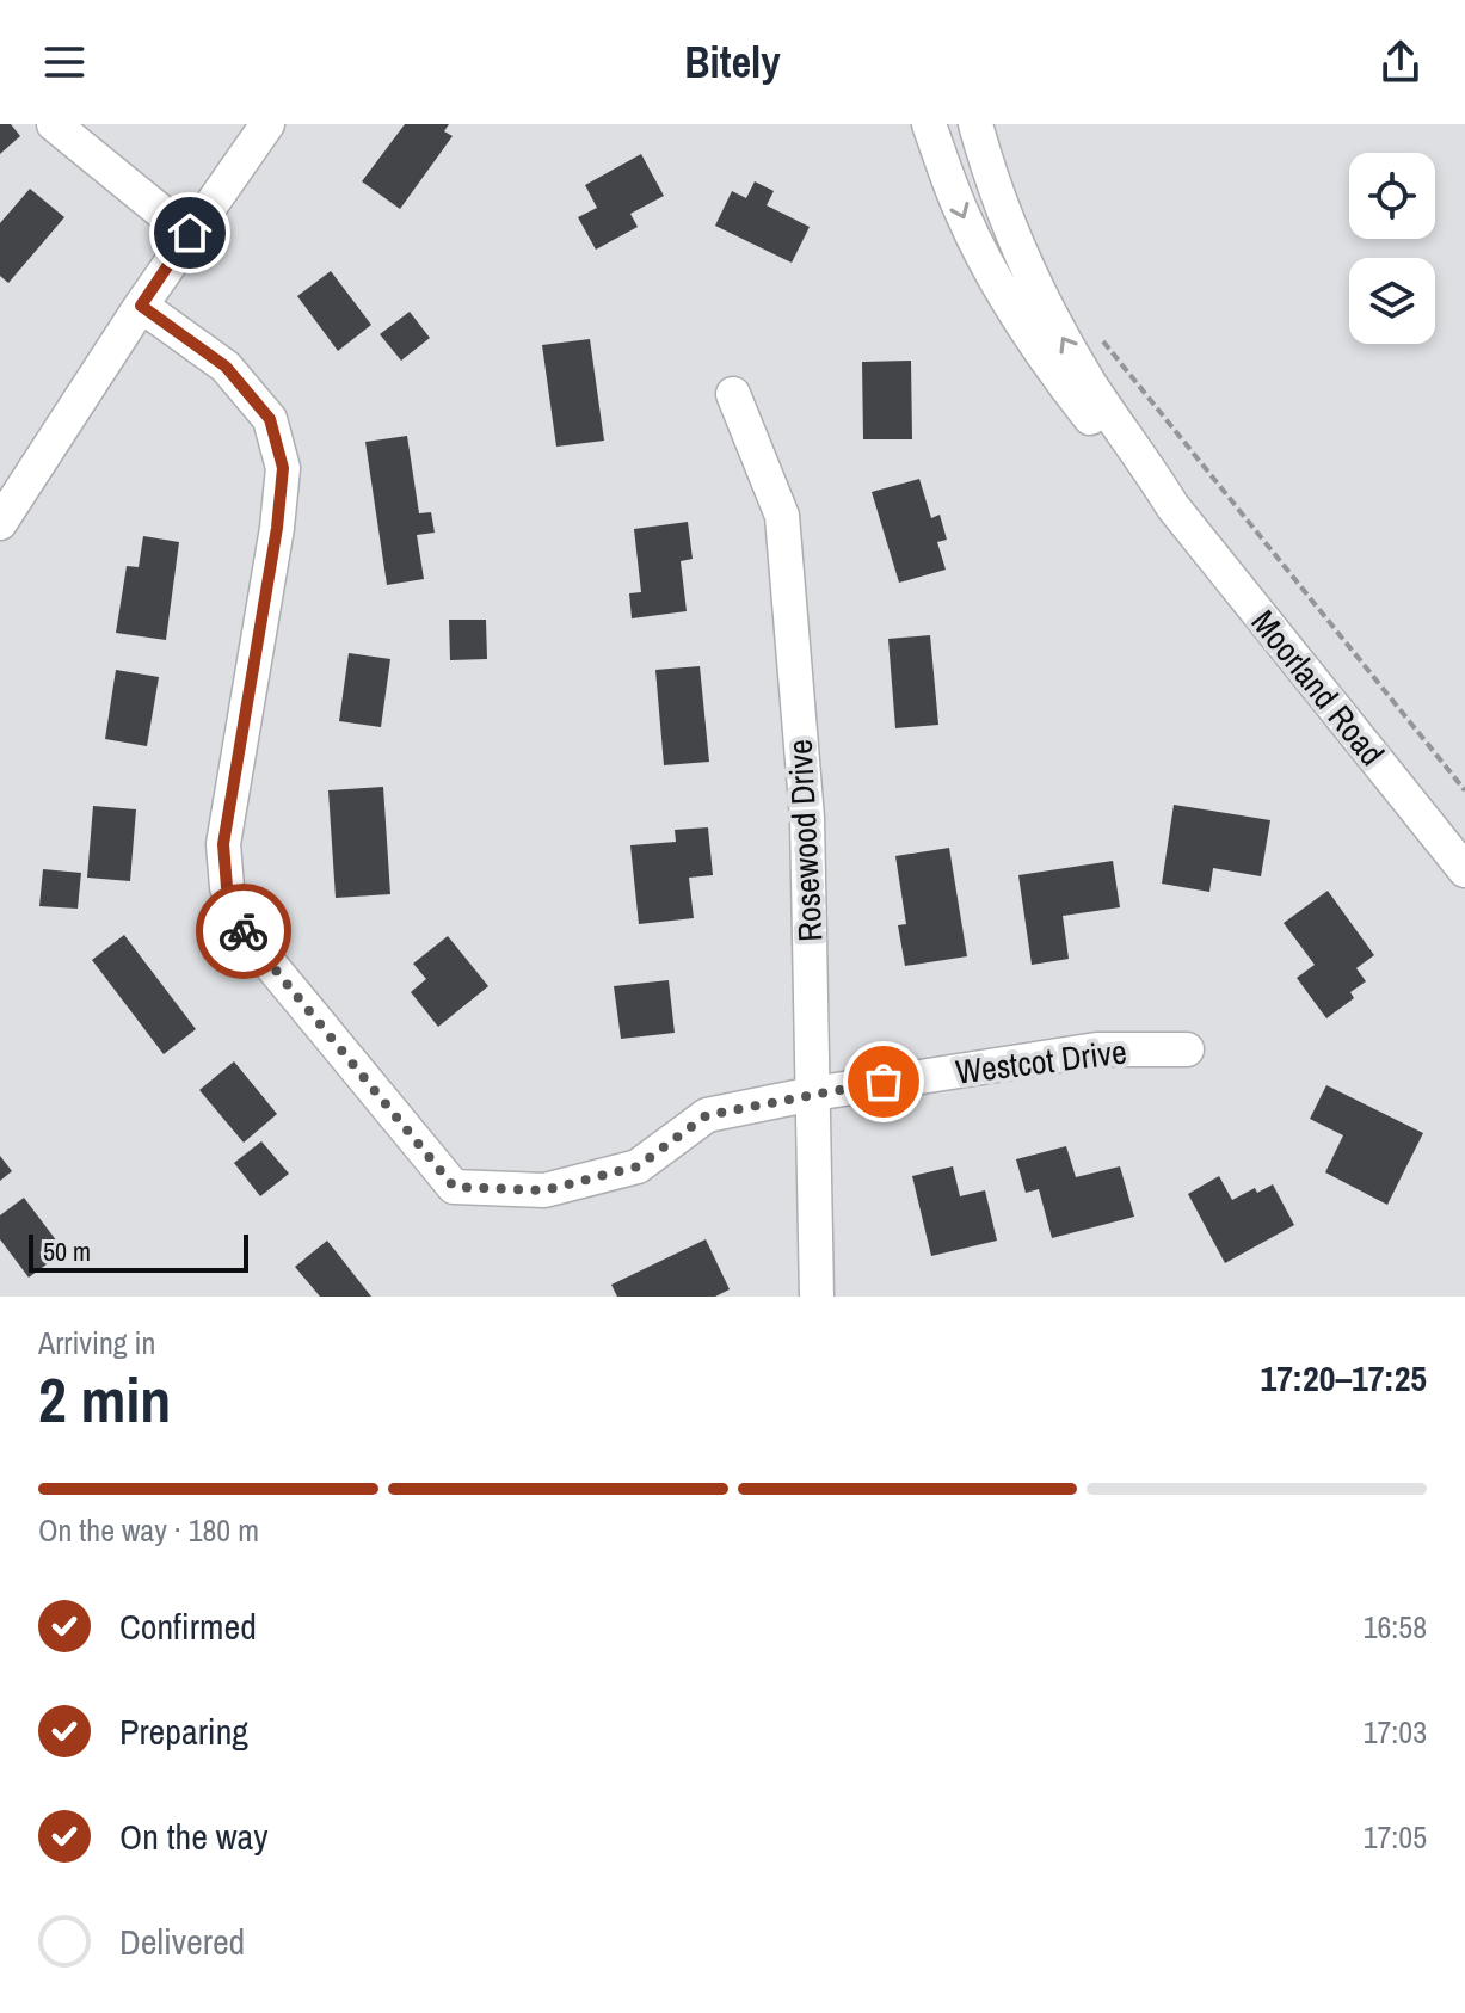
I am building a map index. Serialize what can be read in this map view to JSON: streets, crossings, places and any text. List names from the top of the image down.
{
  "streets": {
    "street": ["Moorland Road", "Rosewood Drive", "Westcot Drive"]
  },
  "crossings": [
    ["Rosewood Drive", "Westcot Drive"]
  ],
  "scale_bar": "50 m",
  "page": {
    "header": "Bitely",
    "scale": "50 m",
    "heading": ["2 min", "Arriving in", "17:20–17:25"],
    "bar": "On the way · 180 m",
    "list": [
      ["Confirmed", "16:58"],
      ["Preparing", "17:03"],
      ["On the way", "17:05"],
      "Delivered"
    ]
  }
}
